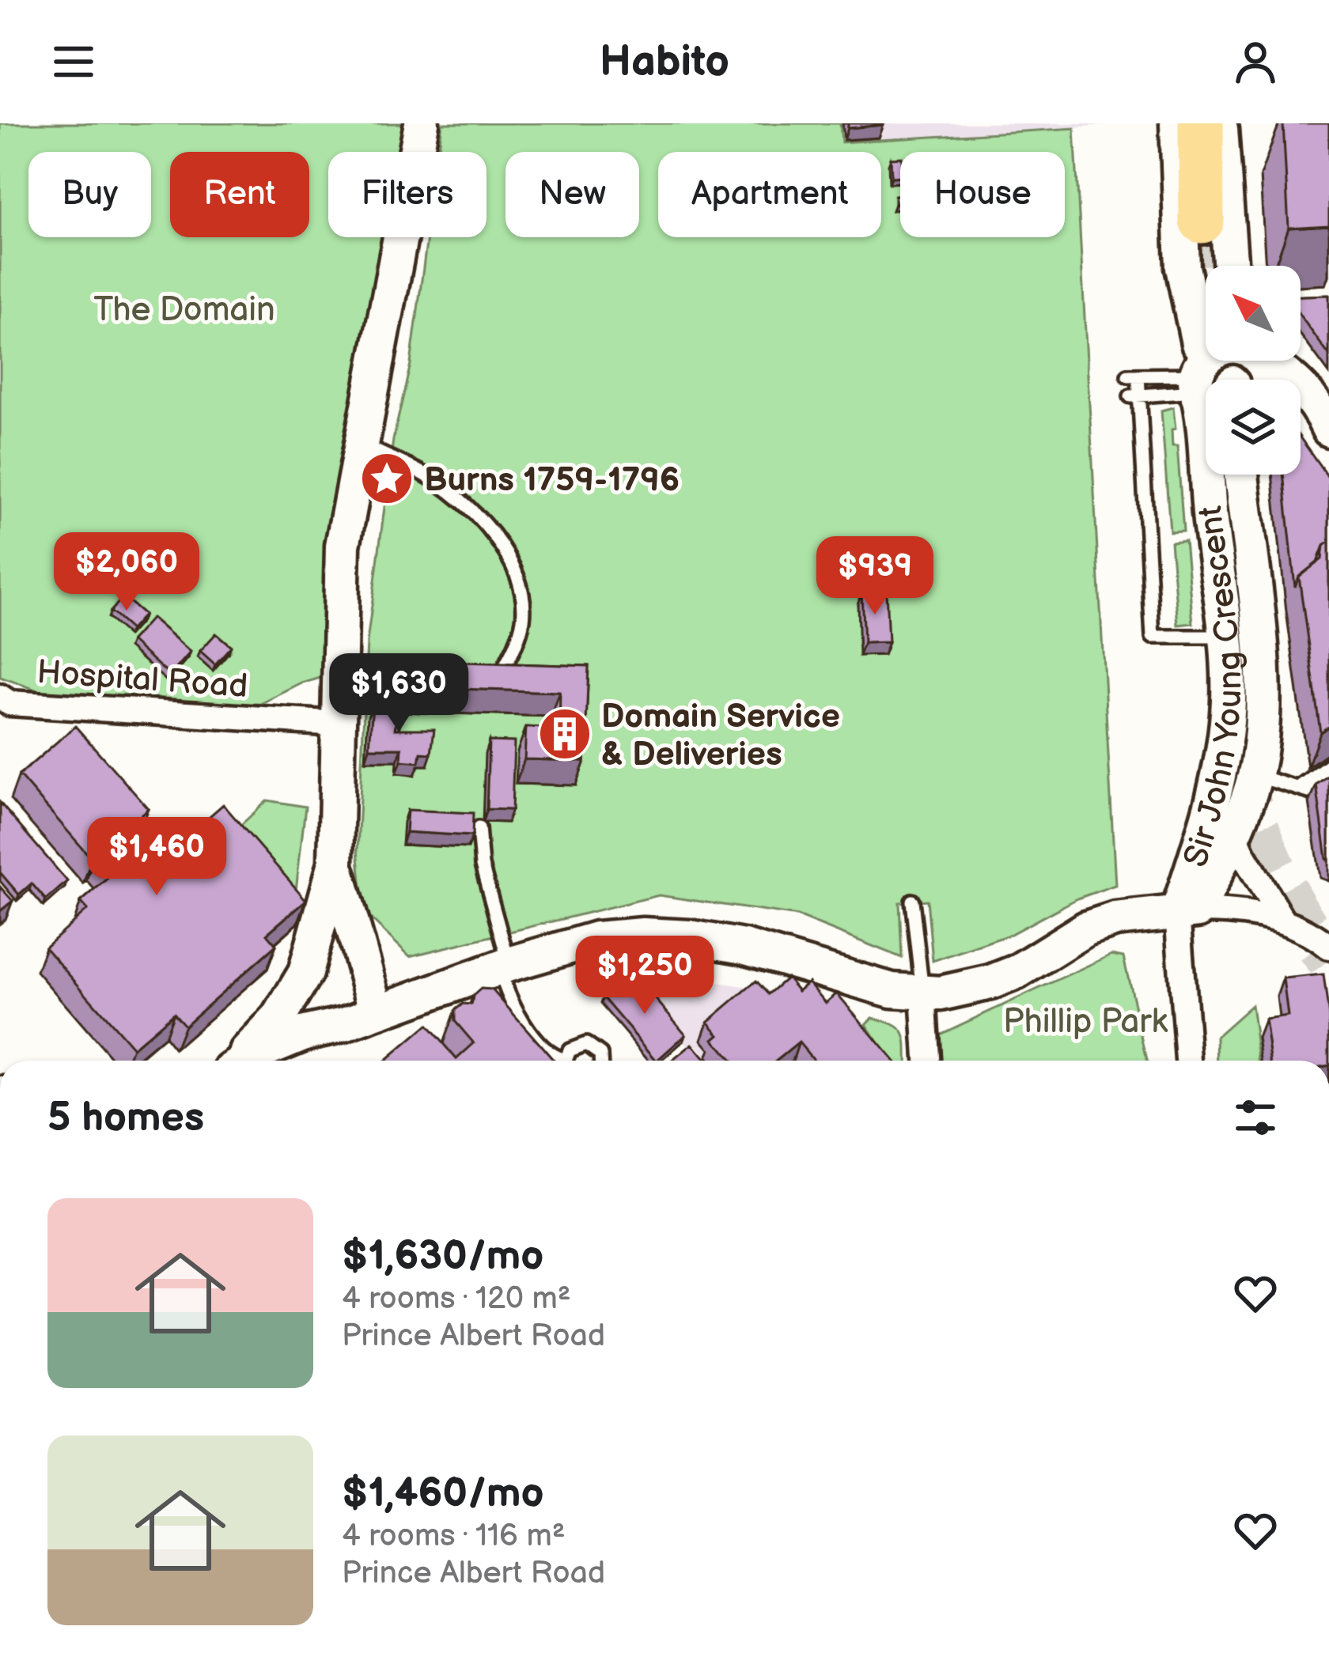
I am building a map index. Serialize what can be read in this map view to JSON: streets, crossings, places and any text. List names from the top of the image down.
{
  "streets": {
    "street": ["Hospital Road", "Sir John Young Crescent"]
  },
  "parks": ["The Domain", "Phillip Park"],
  "places": {
    "place": ["Burns 1759-1796"],
    "building": ["Domain Service & Deliveries"]
  },
  "north": "top left",
  "page": {
    "header": "Habito",
    "chip": [
      "Buy",
      "Rent",
      "Filters",
      "New",
      "Apartment",
      "House"
    ],
    "price": [
      "$2,060",
      "$939",
      "$1,630",
      "$1,460",
      "$1,250"
    ],
    "heading": "5 homes",
    "list": [
      {
        "name": "$1,630/mo",
        "note": "4 rooms · 120 m² · Prince Albert Road"
      },
      {
        "name": "$1,460/mo",
        "note": "4 rooms · 116 m² · Prince Albert Road"
      }
    ]
  }
}
